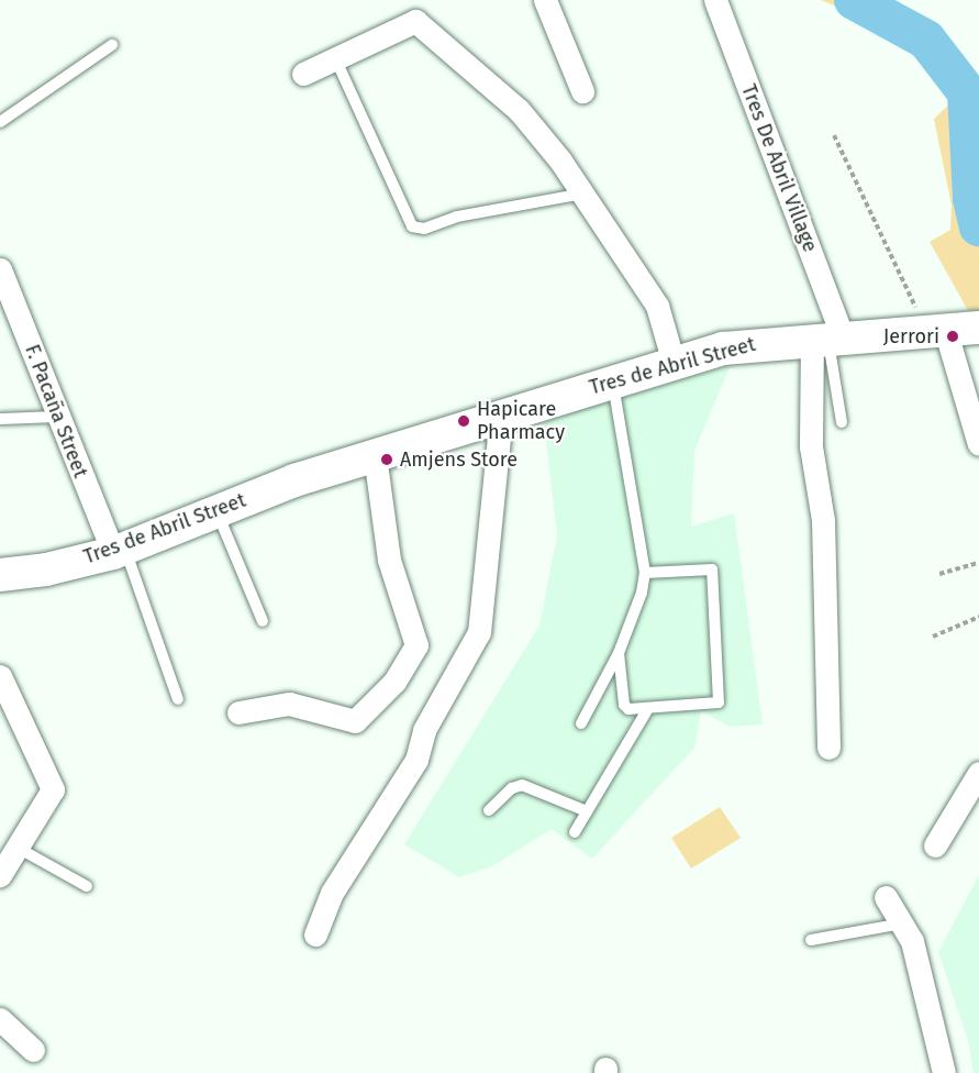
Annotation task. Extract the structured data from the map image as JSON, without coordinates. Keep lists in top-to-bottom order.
{
  "streets": {
    "street": ["Tres De Abril Village", "Tres de Abril Street", "F. Pacaña Street"]
  },
  "crossings": [
    ["Tres De Abril Village", "Tres de Abril Street"],
    ["Tres de Abril Street", "F. Pacaña Street"]
  ],
  "places": ["Jerrori", "Hapicare Pharmacy", "Amjens Store"]
}
